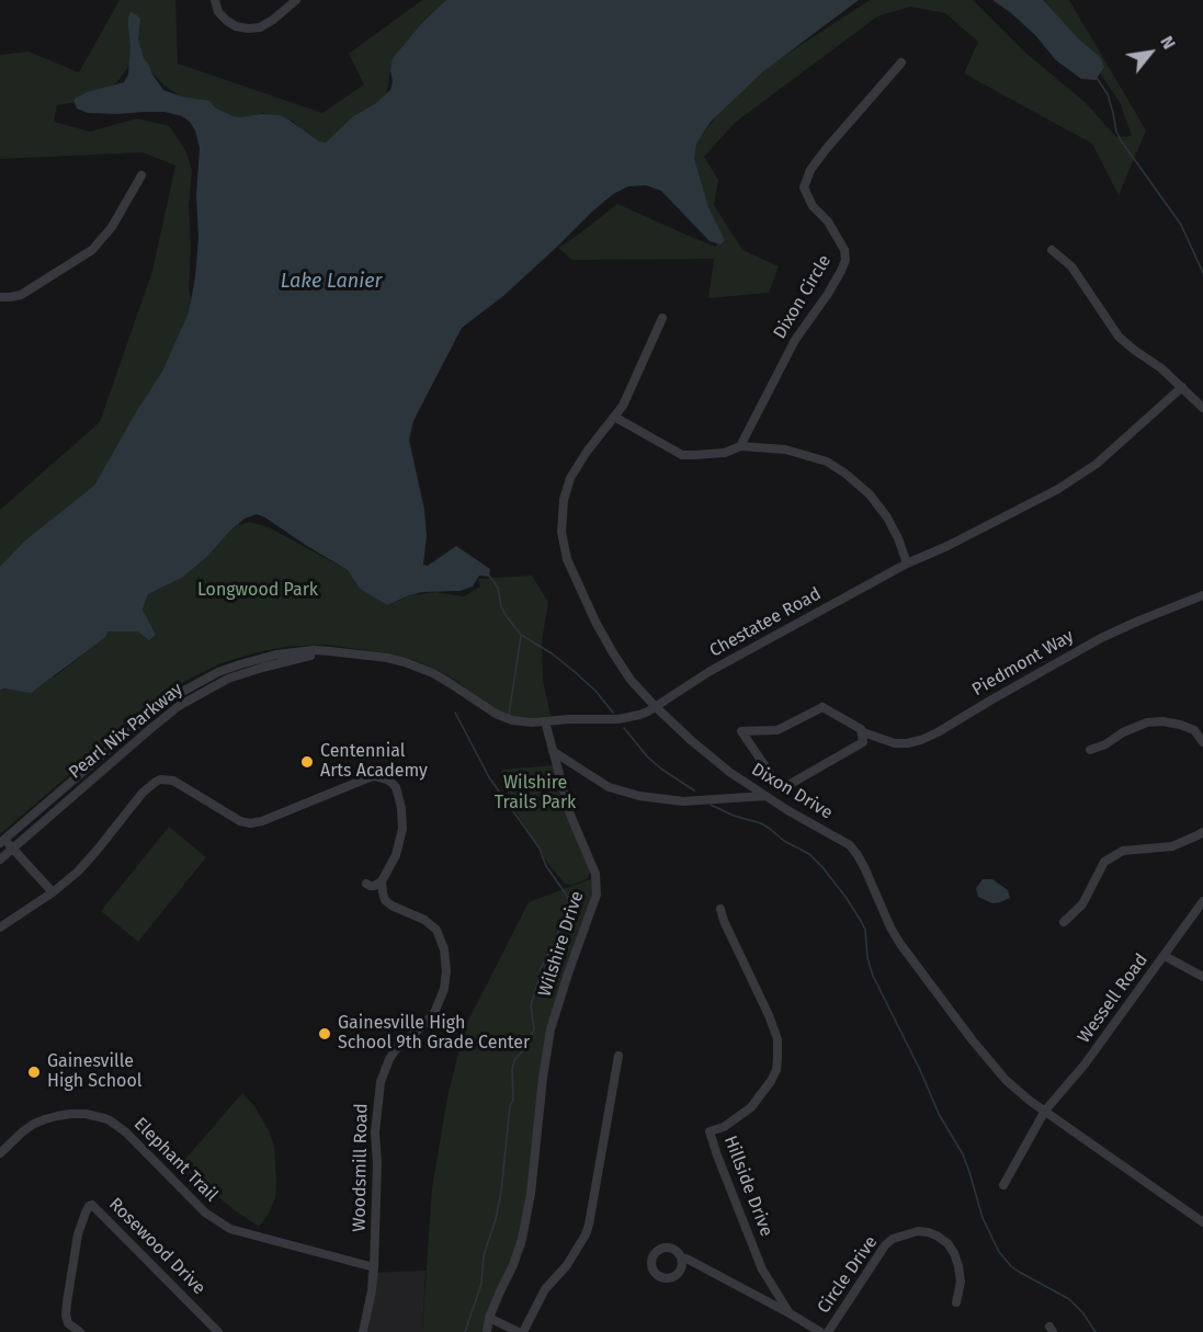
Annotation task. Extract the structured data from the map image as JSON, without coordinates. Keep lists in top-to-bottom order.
{
  "streets": {
    "street": [
      "Dixon Circle",
      "Chestatee Road",
      "Piedmont Way",
      "Pearl Nix Parkway",
      "Dixon Drive",
      "Wilshire Drive",
      "Wessell Road",
      "Elephant Trail",
      "Woodsmill Road",
      "Hillside Drive",
      "Rosewood Drive",
      "Circle Drive"
    ]
  },
  "crossings": [
    ["Chestatee Road", "Pearl Nix Parkway"],
    ["Chestatee Road", "Dixon Drive"],
    ["Chestatee Road", "Wilshire Drive"],
    ["Dixon Drive", "Wessell Road"],
    ["Elephant Trail", "Woodsmill Road"]
  ],
  "water": ["Lake Lanier"],
  "parks": ["Longwood Park", "Wilshire Trails Park"],
  "places": ["Centennial Arts Academy", "Gainesville High School 9th Grade Center", "Gainesville High School"],
  "north": "top right"
}
